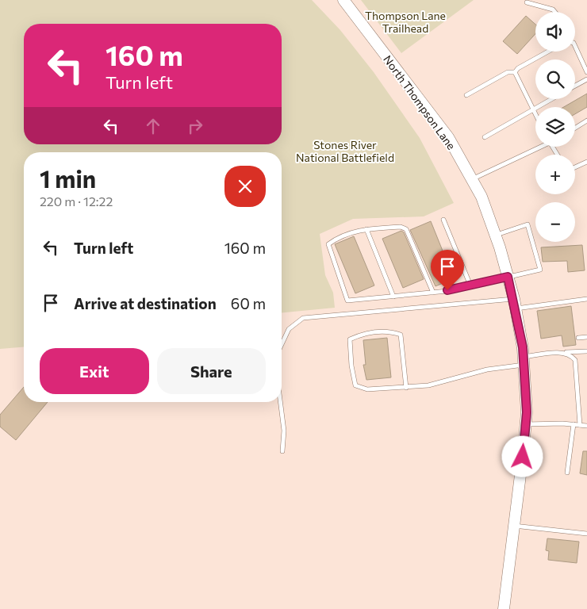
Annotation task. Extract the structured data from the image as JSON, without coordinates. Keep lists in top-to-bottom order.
{
  "streets": {
    "main road": ["North Thompson Lane"]
  },
  "parks": ["Thompson Lane Trailhead", "Stones River National Battlefield"],
  "page": {
    "map_buttons": ["+", "−"],
    "turn": ["160 m", "Turn left"],
    "heading": ["1 min", "220 m · 12:22"],
    "list": [
      {
        "name": "Turn left",
        "value": "160 m"
      },
      {
        "name": "Arrive at destination",
        "value": "60 m"
      }
    ],
    "buttons": ["Exit", "Share"]
  }
}
